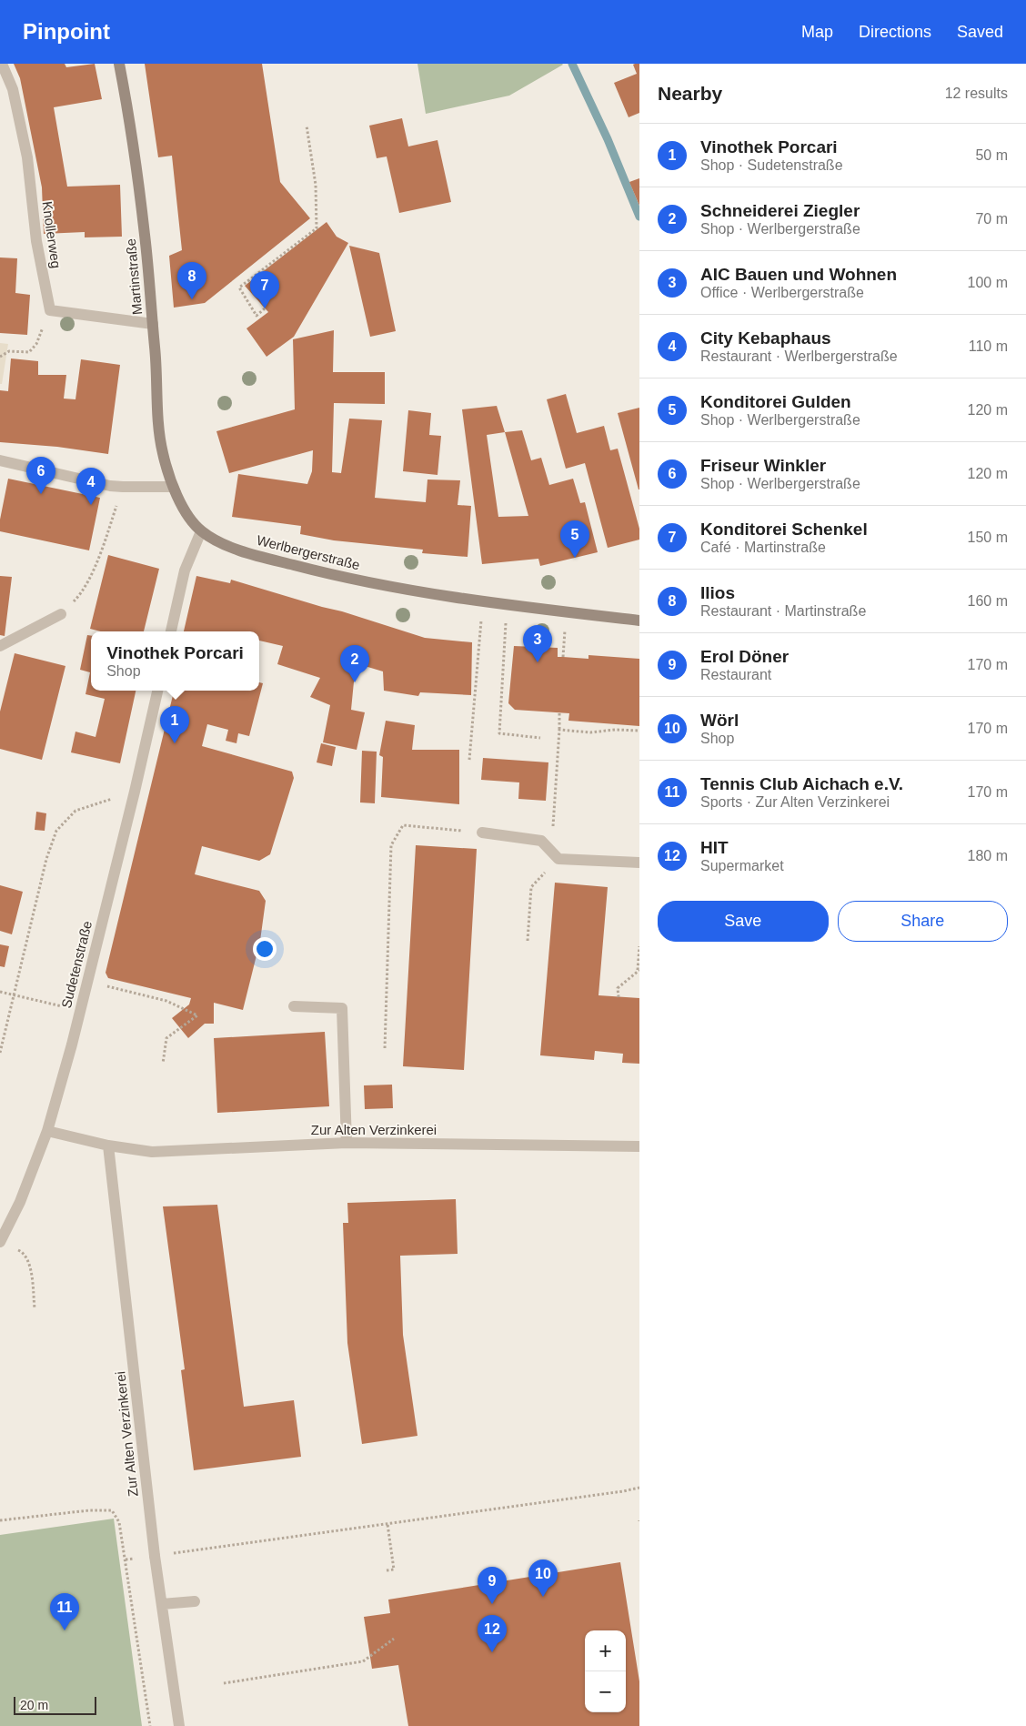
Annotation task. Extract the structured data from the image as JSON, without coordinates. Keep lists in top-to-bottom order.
{
  "streets": {
    "main road": ["Martinstraße", "Werlbergerstraße"],
    "street": ["Knollerweg", "Sudetenstraße", "Zur Alten Verzinkerei"]
  },
  "crossings": [
    ["Martinstraße", "Werlbergerstraße"],
    ["Sudetenstraße", "Zur Alten Verzinkerei"]
  ],
  "scale_bar": "20 m",
  "page": {
    "header": "Pinpoint",
    "nav": ["Map", "Directions", "Saved"],
    "heading": ["Nearby", "12 results"],
    "list": [
      {
        "mark": "1",
        "name": "Vinothek Porcari",
        "note": "Shop · Sudetenstraße",
        "value": "50 m"
      },
      {
        "mark": "2",
        "name": "Schneiderei Ziegler",
        "note": "Shop · Werlbergerstraße",
        "value": "70 m"
      },
      {
        "mark": "3",
        "name": "AIC Bauen und Wohnen",
        "note": "Office · Werlbergerstraße",
        "value": "100 m"
      },
      {
        "mark": "4",
        "name": "City Kebaphaus",
        "note": "Restaurant · Werlbergerstraße",
        "value": "110 m"
      },
      {
        "mark": "5",
        "name": "Konditorei Gulden",
        "note": "Shop · Werlbergerstraße",
        "value": "120 m"
      },
      {
        "mark": "6",
        "name": "Friseur Winkler",
        "note": "Shop · Werlbergerstraße",
        "value": "120 m"
      },
      {
        "mark": "7",
        "name": "Konditorei Schenkel",
        "note": "Café · Martinstraße",
        "value": "150 m"
      },
      {
        "mark": "8",
        "name": "Ilios",
        "note": "Restaurant · Martinstraße",
        "value": "160 m"
      },
      {
        "mark": "9",
        "name": "Erol Döner",
        "note": "Restaurant",
        "value": "170 m"
      },
      {
        "mark": "10",
        "name": "Wörl",
        "note": "Shop",
        "value": "170 m"
      },
      {
        "mark": "11",
        "name": "Tennis Club Aichach e.V.",
        "note": "Sports · Zur Alten Verzinkerei",
        "value": "170 m"
      },
      {
        "mark": "12",
        "name": "HIT",
        "note": "Supermarket",
        "value": "180 m"
      }
    ],
    "pins": [
      "8",
      "7",
      "6",
      "4",
      "5",
      "3",
      "2",
      "1",
      "10",
      "9",
      "11",
      "12"
    ],
    "popup": ["Vinothek Porcari", "Shop"],
    "buttons": ["Save", "Share"],
    "map_buttons": ["+", "−"],
    "scale": "20 m"
  }
}
